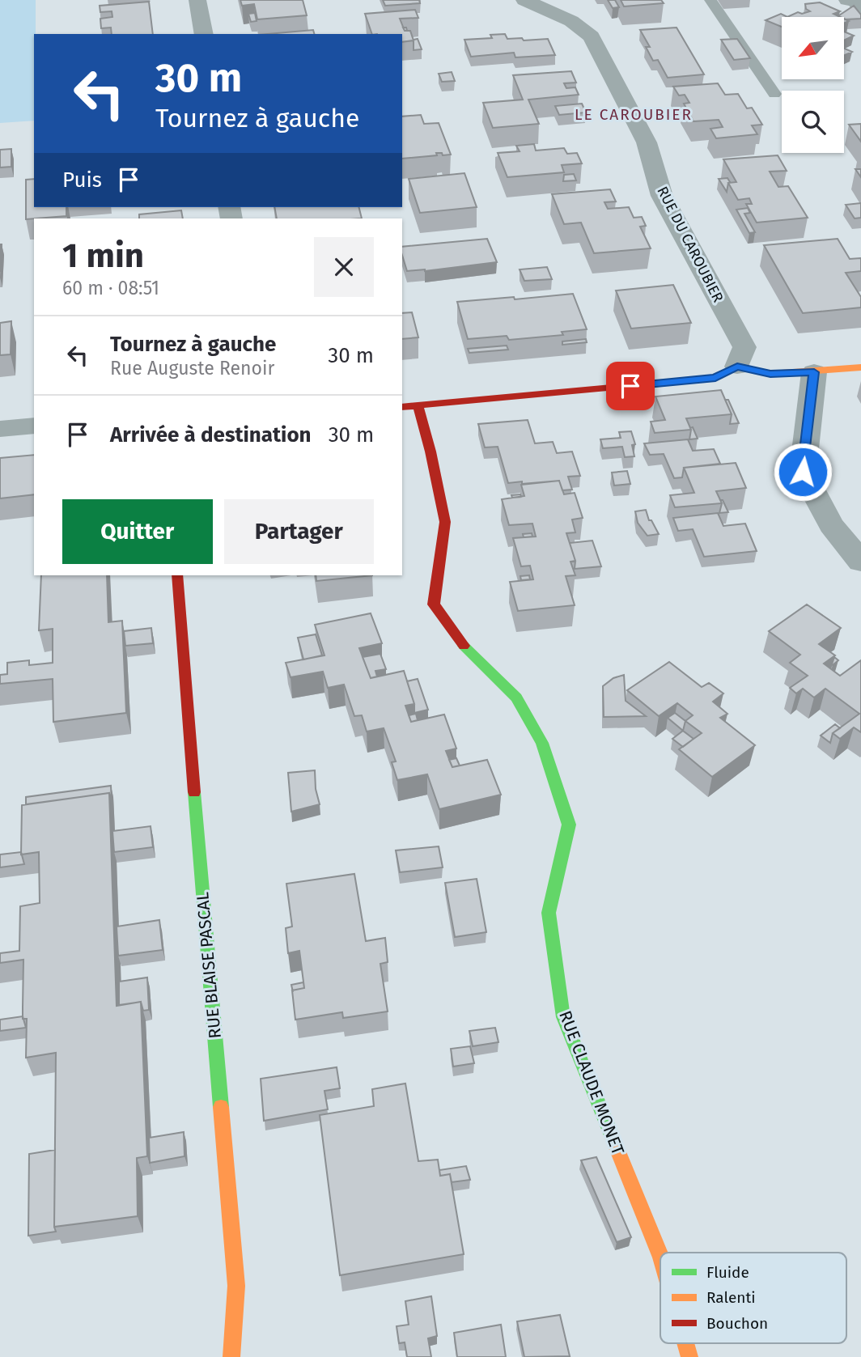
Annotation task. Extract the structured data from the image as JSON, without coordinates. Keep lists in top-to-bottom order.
{
  "streets": {
    "street": ["RUE DU CAROUBIER", "RUE BLAISE PASCAL", "RUE CLAUDE MONET"]
  },
  "districts": ["LE CAROUBIER"],
  "legend": ["Fluide", "Ralenti", "Bouchon"],
  "north": "bottom left",
  "page": {
    "turn": ["30 m", "Tournez à gauche"],
    "then": "Puis",
    "heading": ["1 min", "60 m · 08:51"],
    "list": [
      {
        "name": "Tournez à gauche",
        "note": "Rue Auguste Renoir",
        "value": "30 m"
      },
      {
        "name": "Arrivée à destination",
        "value": "30 m"
      }
    ],
    "buttons": ["Quitter", "Partager"]
  }
}
